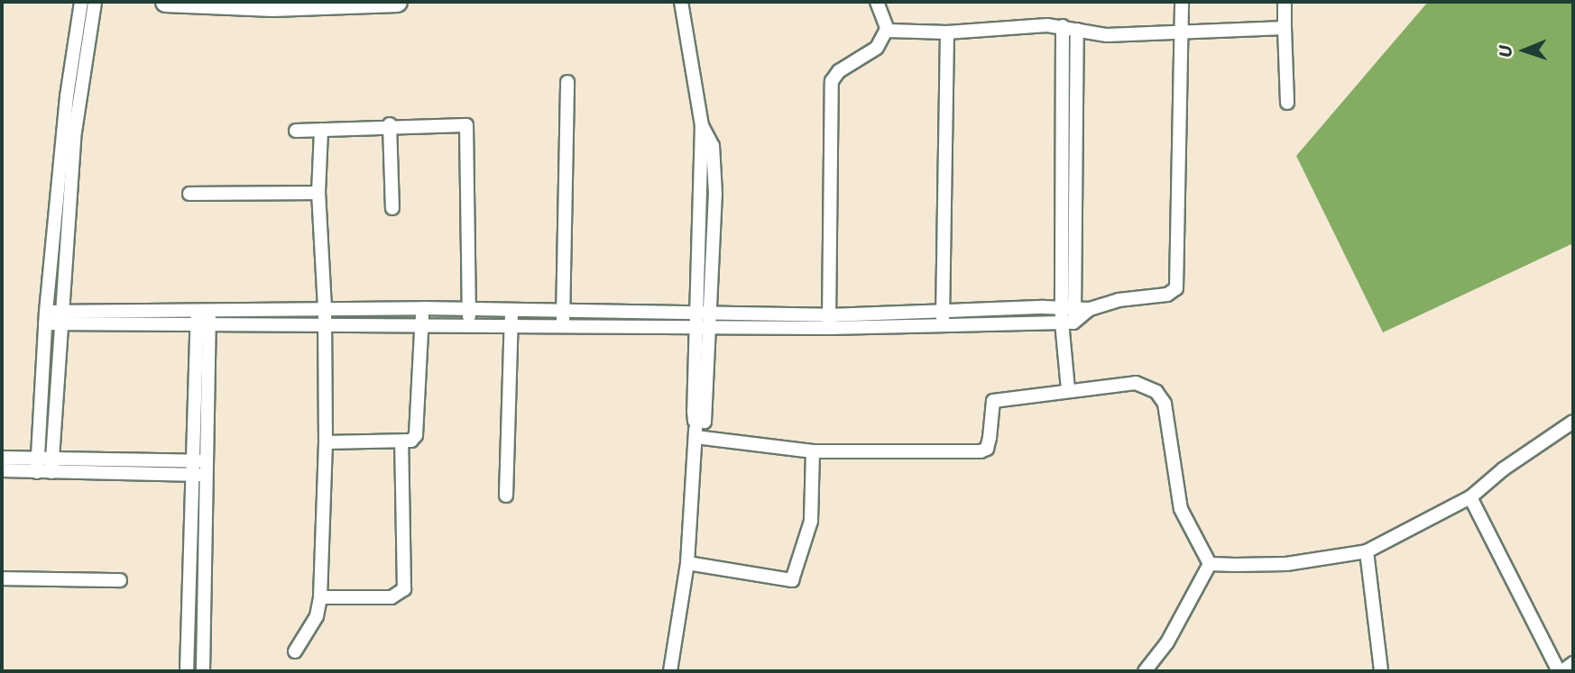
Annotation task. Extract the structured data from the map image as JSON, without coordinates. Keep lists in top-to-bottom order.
{
  "north": "left"
}
